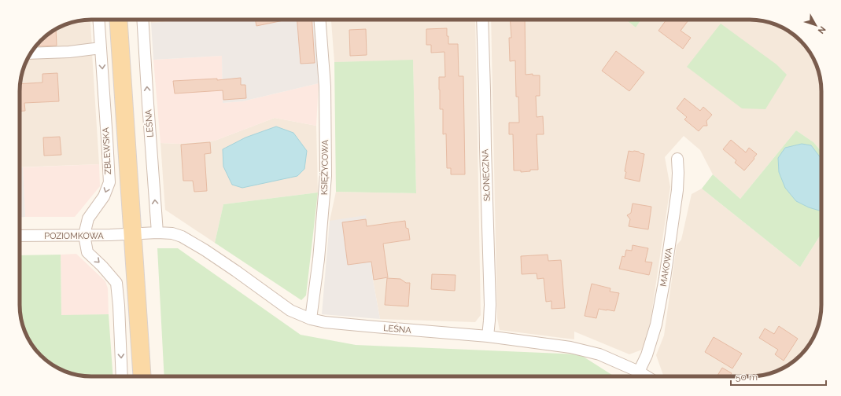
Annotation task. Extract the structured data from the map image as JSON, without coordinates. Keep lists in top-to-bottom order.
{
  "streets": {
    "street": [
      "LEŚNA",
      "ZBLEWSKA",
      "KSIĘŻYCOWA",
      "SŁONECZNA",
      "POZIOMKOWA",
      "MAKOWA"
    ]
  },
  "crossings": [
    ["LEŚNA", "KSIĘŻYCOWA"],
    ["LEŚNA", "SŁONECZNA"],
    ["LEŚNA", "POZIOMKOWA"],
    ["LEŚNA", "MAKOWA"],
    ["ZBLEWSKA", "POZIOMKOWA"]
  ],
  "one_way": ["ZBLEWSKA"],
  "scale_bar": "50 m",
  "north": "bottom right"
}
